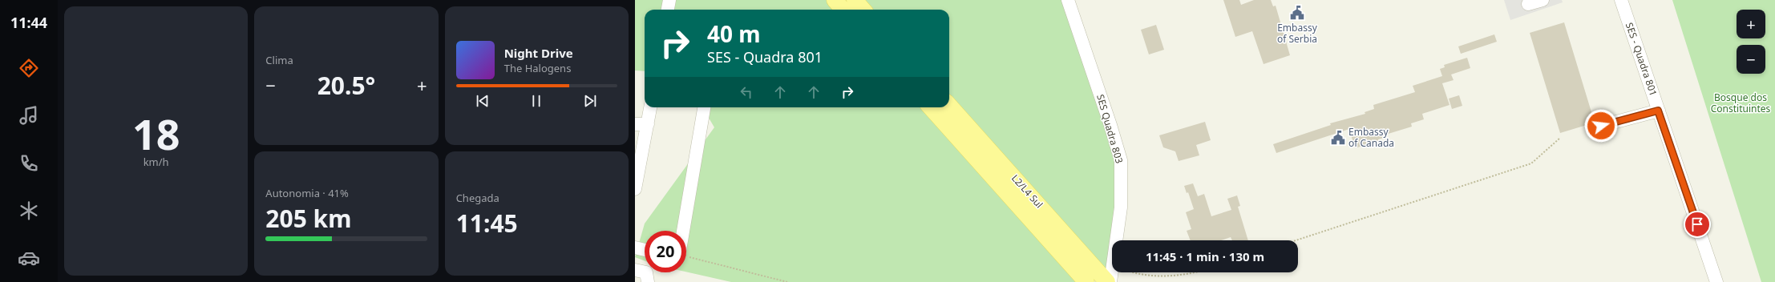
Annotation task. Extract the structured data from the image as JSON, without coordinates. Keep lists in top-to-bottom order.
{
  "streets": {
    "main road": ["L2/L4 Sul"],
    "street": ["SES - Quadra 801", "SES Quadra 803"]
  },
  "parks": ["Bosque dos Constituintes"],
  "places": {
    "public building": ["Embassy of Serbia", "Embassy of Canada"]
  },
  "page": {
    "tabs": "11:44",
    "tile": [
      ["18", "km/h"],
      "Clima",
      ["Autonomia · 41%", "205 km"],
      ["Chegada", "11:45"]
    ],
    "map_buttons": ["+", "−"],
    "turn": ["40 m", "SES - Quadra 801"],
    "song": ["Night Drive", "The Halogens"],
    "heat": ["−", "20.5°", "+"],
    "limit": "20",
    "trip": "11:45 · 1 min · 130 m"
  }
}
